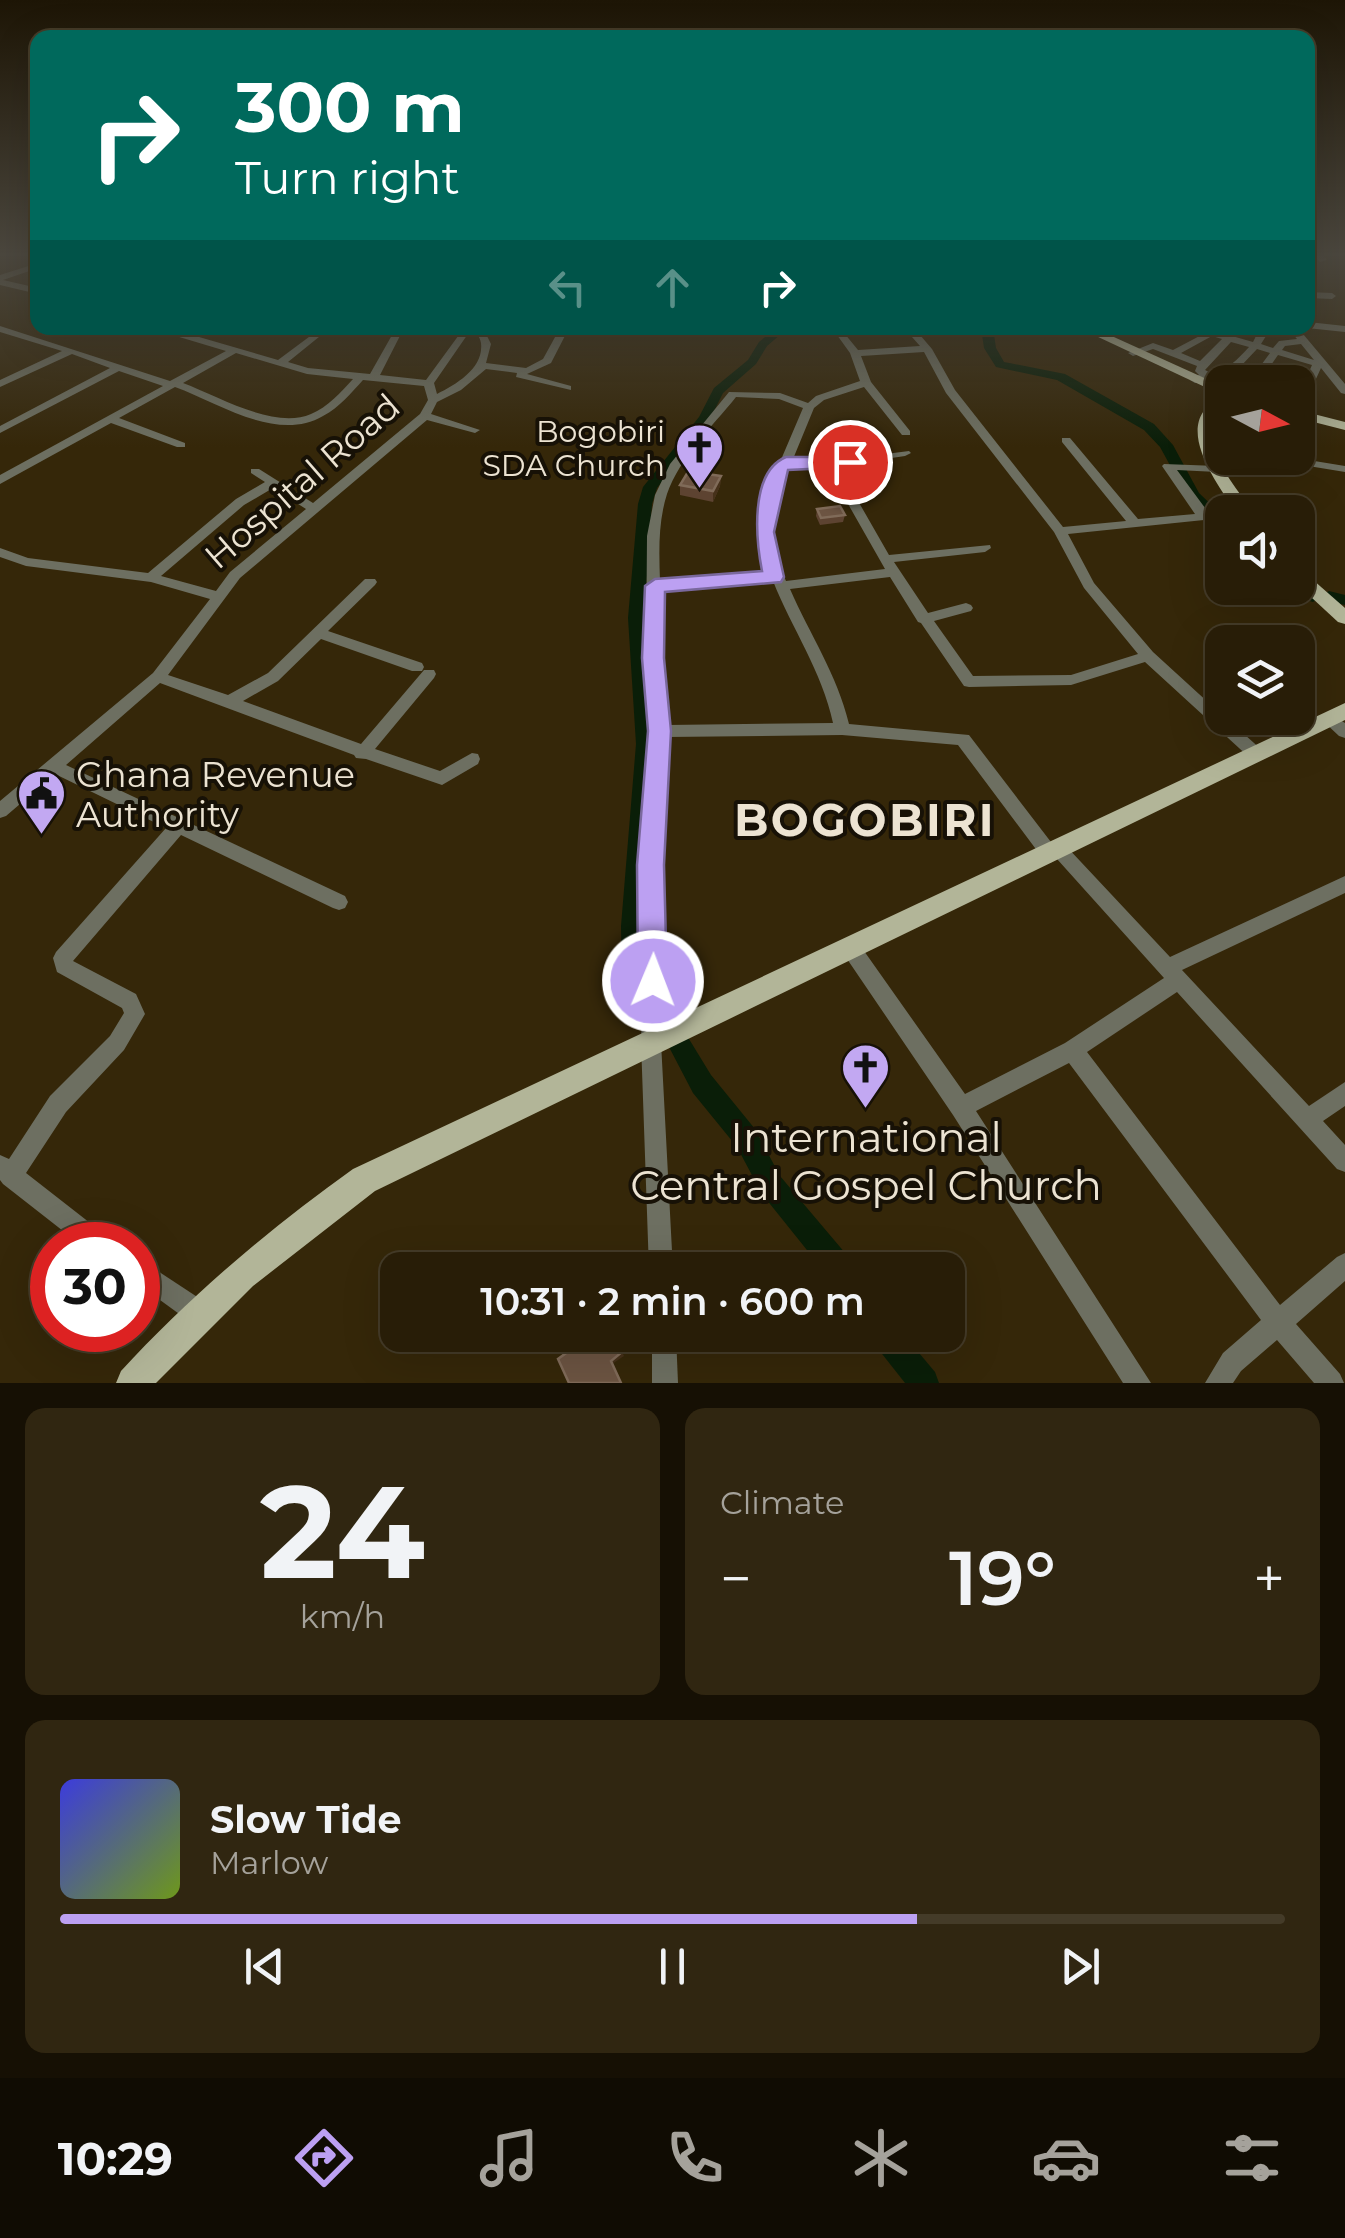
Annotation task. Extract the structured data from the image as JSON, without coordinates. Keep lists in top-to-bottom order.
{
  "streets": {
    "street": ["Hospital Road"]
  },
  "districts": ["BOGOBIRI"],
  "places": {
    "church": ["Bogobiri SDA Church", "International Central Gospel Church"],
    "public building": ["Ghana Revenue Authority"]
  },
  "north": "right",
  "page": {
    "turn": ["300 m", "Turn right"],
    "limit": "30",
    "trip": "10:31 · 2 min · 600 m",
    "tile": [
      ["24", "km/h"],
      "Climate"
    ],
    "heat": ["−", "19°", "+"],
    "song": ["Slow Tide", "Marlow"],
    "tabs": "10:29"
  }
}
